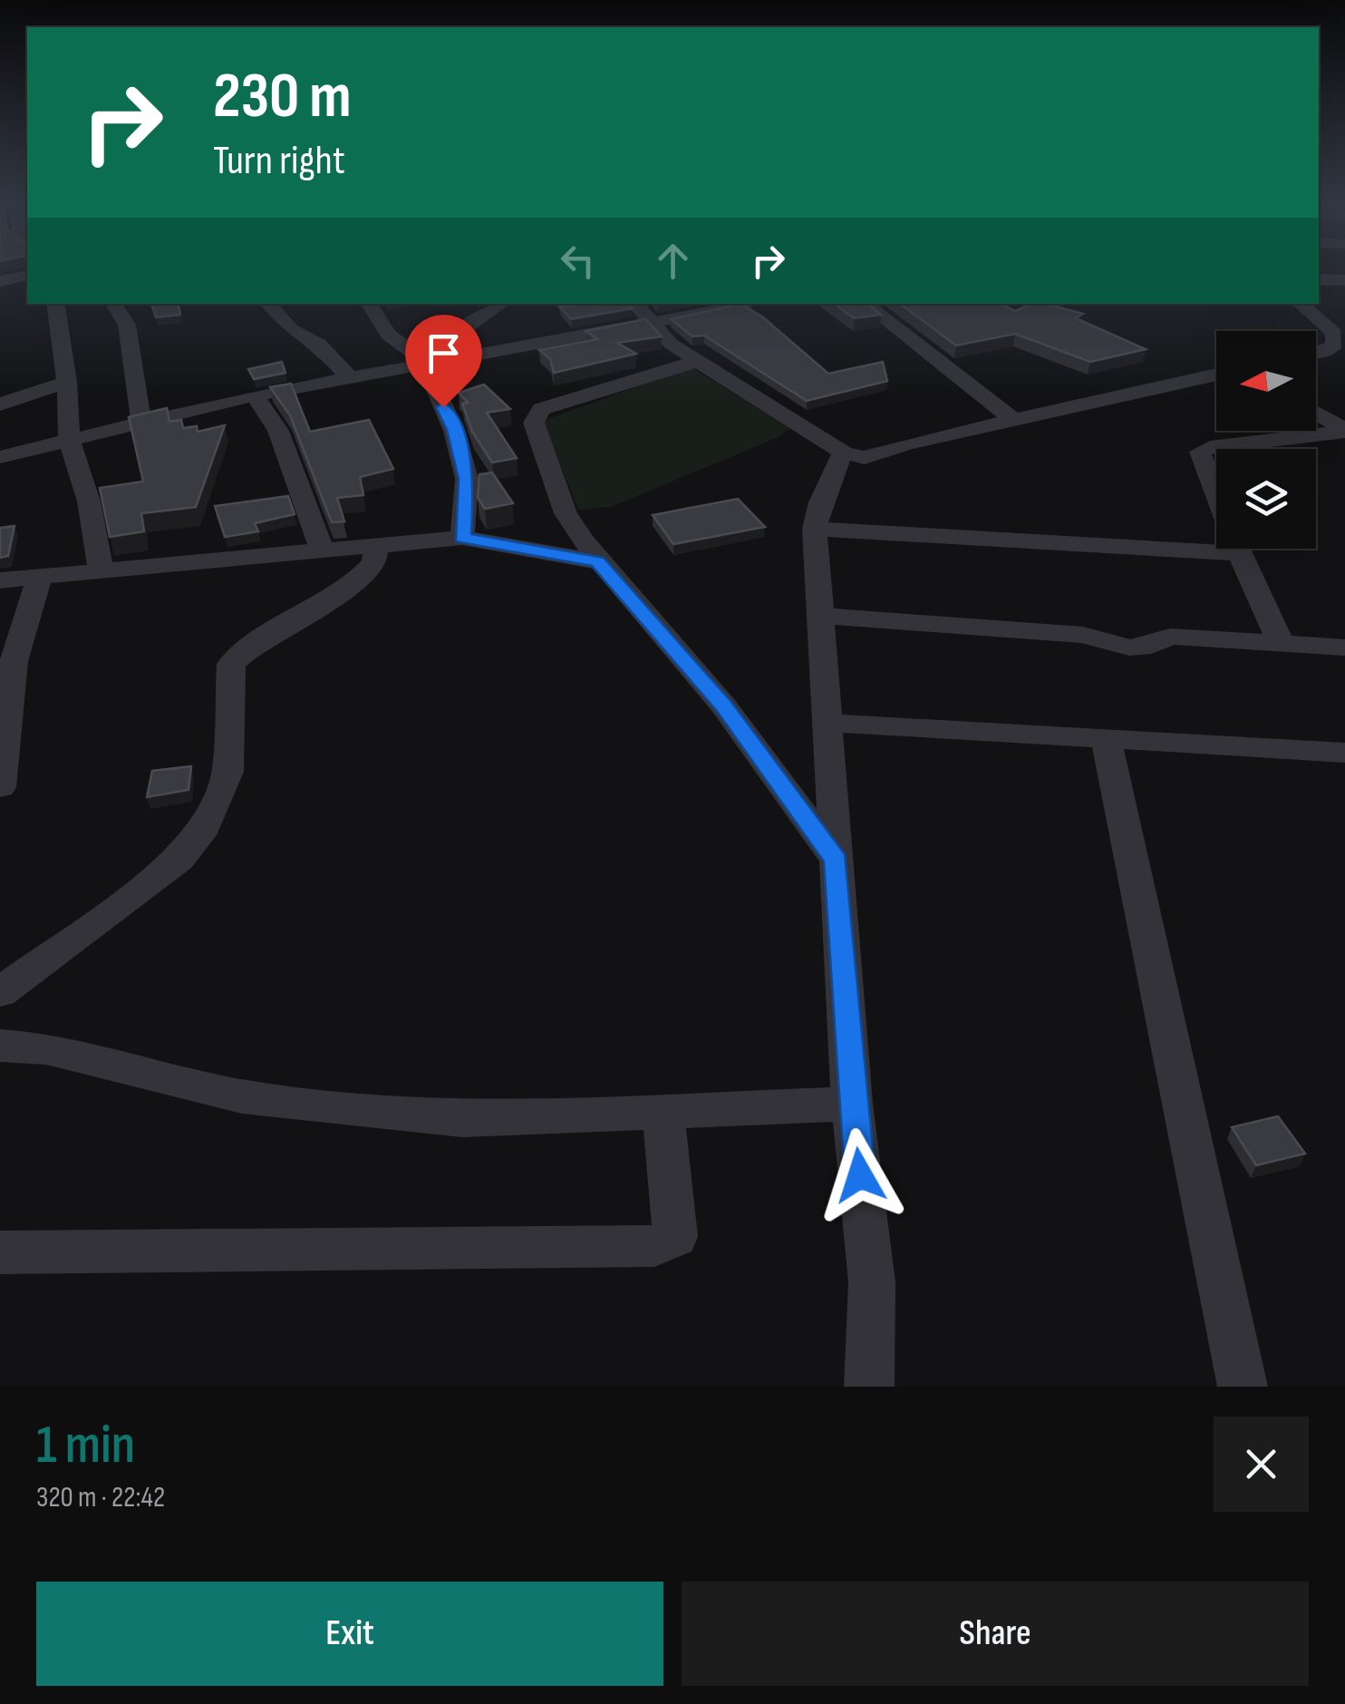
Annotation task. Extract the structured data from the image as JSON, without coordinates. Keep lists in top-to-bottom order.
{
  "north": "left",
  "page": {
    "turn": ["230 m", "Turn right"],
    "heading": ["1 min", "320 m · 22:42"],
    "buttons": ["Exit", "Share"]
  }
}
